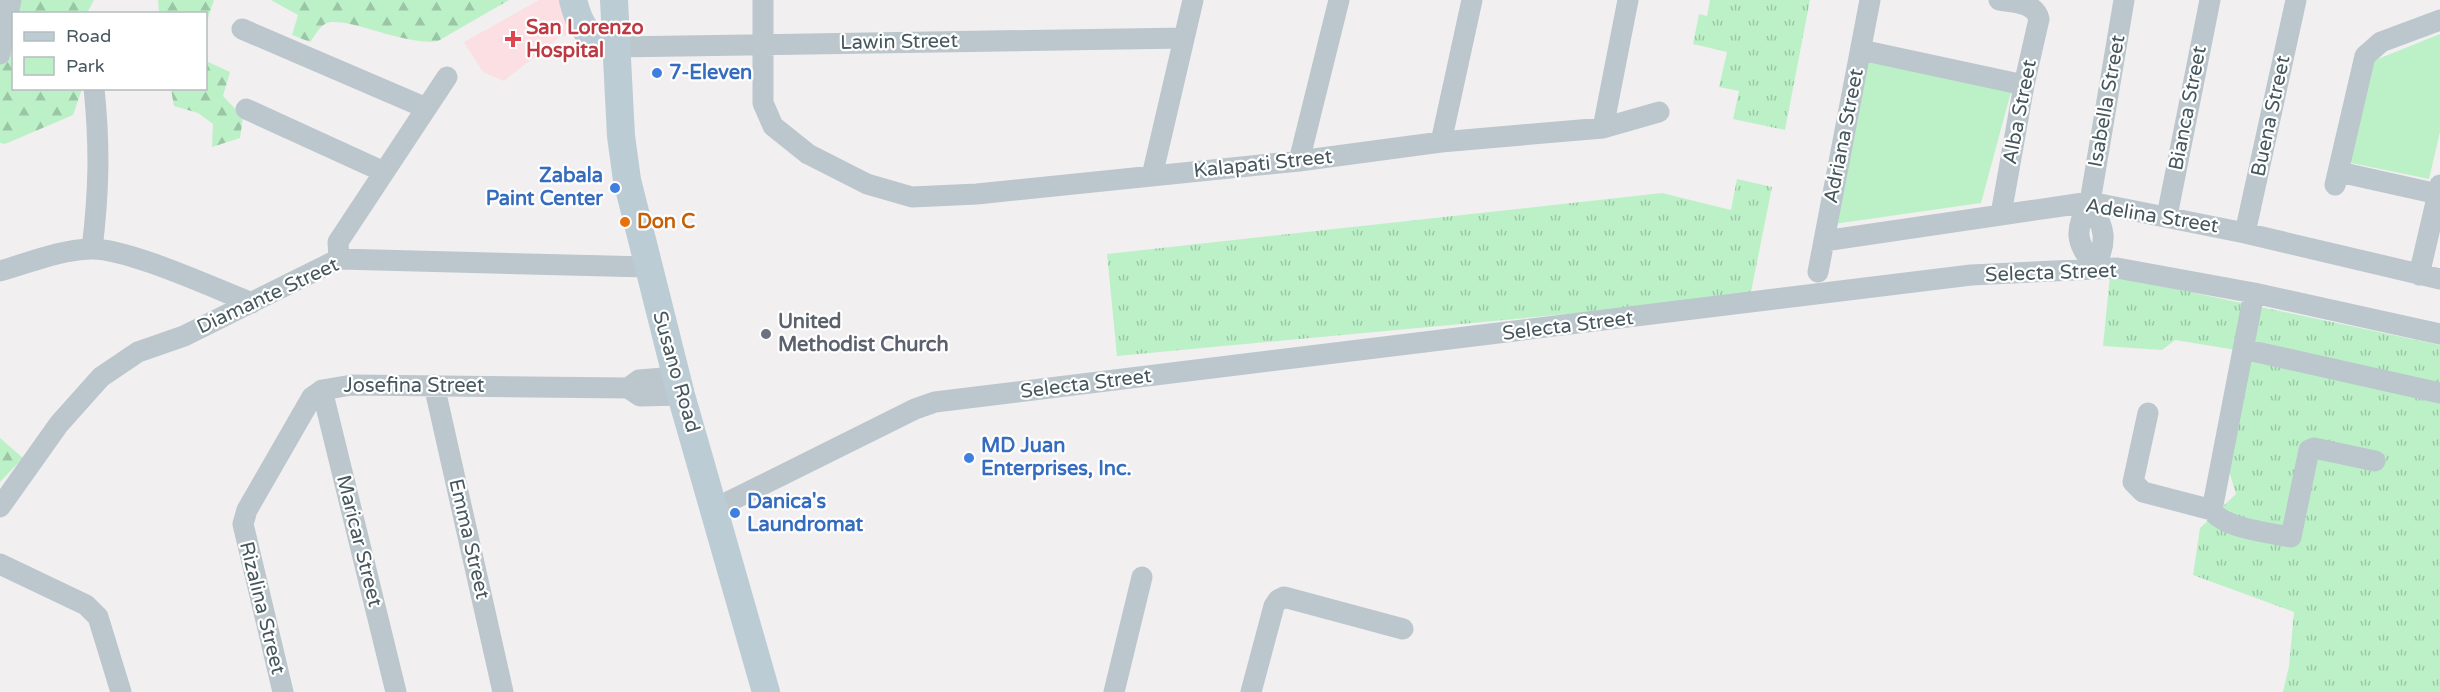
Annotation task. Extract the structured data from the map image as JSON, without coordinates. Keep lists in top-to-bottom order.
{
  "streets": {
    "main road": ["Susano Road"],
    "street": [
      "Lawin Street",
      "Isabella Street",
      "Bianca Street",
      "Alba Street",
      "Buena Street",
      "Adriana Street",
      "Kalapati Street",
      "Adelina Street",
      "Selecta Street",
      "Diamante Street",
      "Josefina Street",
      "Emma Street",
      "Maricar Street",
      "Rizalina Street"
    ]
  },
  "crossings": [
    ["Lawin Street", "Kalapati Street"],
    ["Lawin Street", "Susano Road"],
    ["Isabella Street", "Adelina Street"],
    ["Isabella Street", "Selecta Street"],
    ["Bianca Street", "Adelina Street"],
    ["Alba Street", "Adelina Street"],
    ["Buena Street", "Adelina Street"],
    ["Adriana Street", "Adelina Street"],
    ["Selecta Street", "Susano Road"],
    ["Diamante Street", "Susano Road"],
    ["Susano Road", "Josefina Street"],
    ["Josefina Street", "Emma Street"],
    ["Josefina Street", "Maricar Street"],
    ["Josefina Street", "Rizalina Street"]
  ],
  "places": {
    "health": ["San Lorenzo Hospital"],
    "other": [
      "7-Eleven",
      "Zabala Paint Center",
      "Don C",
      "United Methodist Church",
      "MD Juan Enterprises, Inc.",
      "Danica's Laundromat"
    ]
  },
  "legend": ["Road", "Park"]
}
